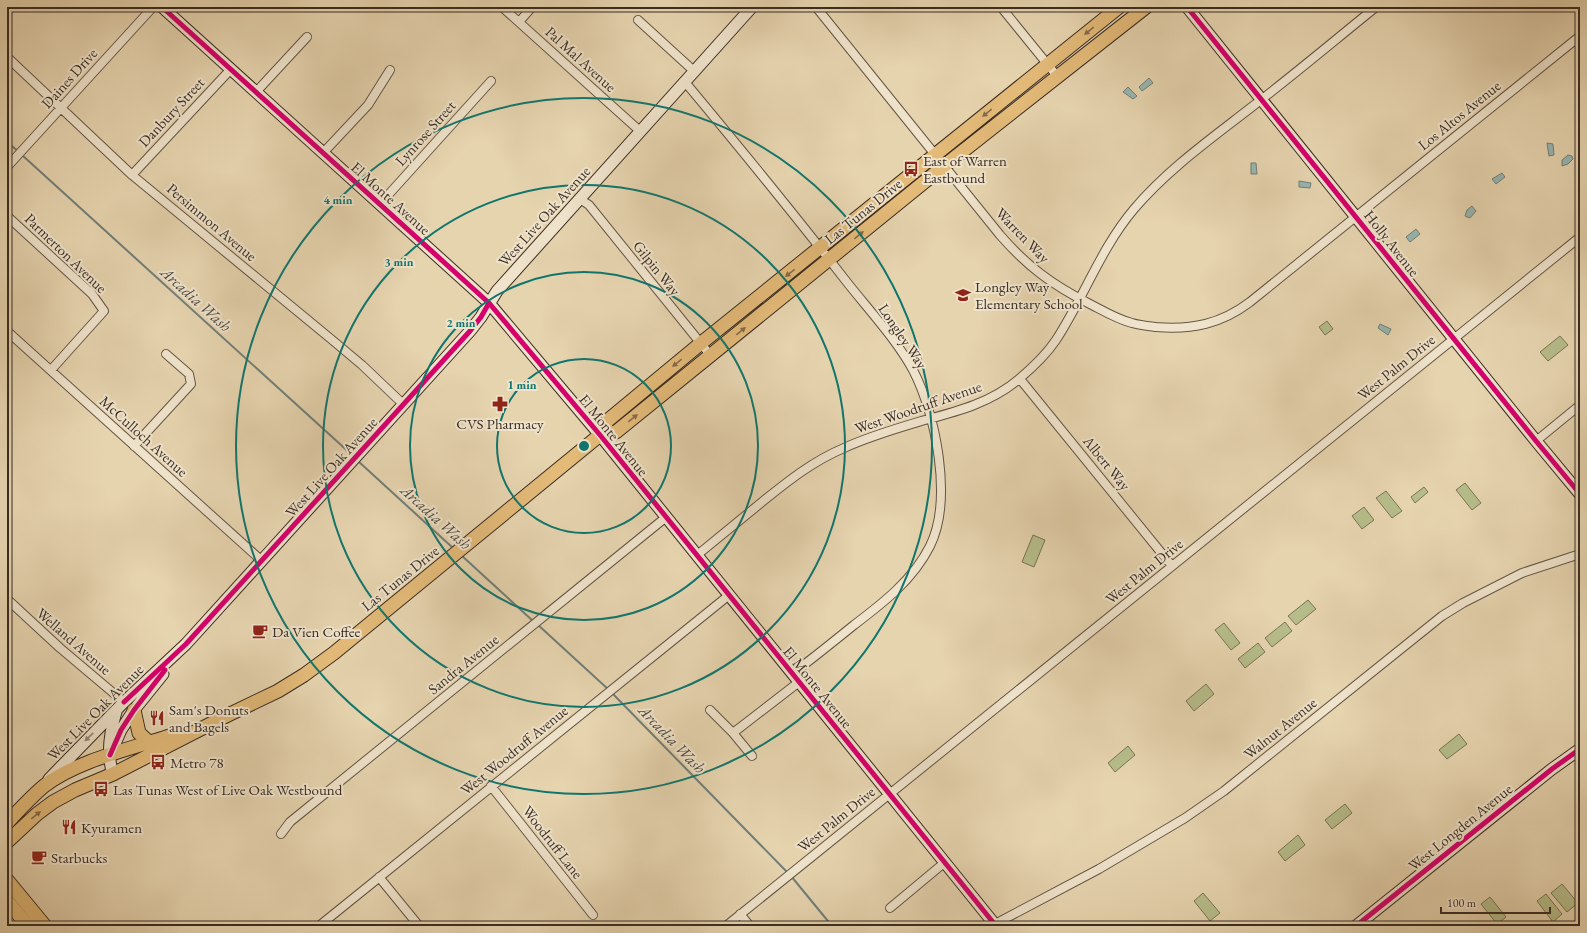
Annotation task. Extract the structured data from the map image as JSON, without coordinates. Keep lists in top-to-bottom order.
{
  "streets": {
    "main road": ["Las Tunas Drive"],
    "street": [
      "Pal Mal Avenue",
      "Daines Drive",
      "Danbury Street",
      "Los Altos Avenue",
      "Lynrose Street",
      "El Monte Avenue",
      "West Live Oak Avenue",
      "Persimmon Avenue",
      "Warren Way",
      "Holly Avenue",
      "Parmerton Avenue",
      "Gilpin Way",
      "Longley Way",
      "West Palm Drive",
      "West Woodruff Avenue",
      "McCulloch Avenue",
      "Albert Way",
      "Welland Avenue",
      "Sandra Avenue",
      "Walnut Avenue",
      "West Longden Avenue",
      "Woodruff Lane"
    ]
  },
  "crossings": [
    ["Pal Mal Avenue", "West Live Oak Avenue"],
    ["Daines Drive", "Persimmon Avenue"],
    ["Danbury Street", "El Monte Avenue"],
    ["Danbury Street", "Persimmon Avenue"],
    ["Los Altos Avenue", "Warren Way"],
    ["Los Altos Avenue", "Holly Avenue"],
    ["Lynrose Street", "El Monte Avenue"],
    ["El Monte Avenue", "Las Tunas Drive"],
    ["El Monte Avenue", "West Live Oak Avenue"],
    ["El Monte Avenue", "Longley Way"],
    ["El Monte Avenue", "West Palm Drive"],
    ["El Monte Avenue", "West Woodruff Avenue"],
    ["El Monte Avenue", "Sandra Avenue"],
    ["El Monte Avenue", "Walnut Avenue"],
    ["Las Tunas Drive", "West Live Oak Avenue"],
    ["Las Tunas Drive", "Warren Way"],
    ["Las Tunas Drive", "Gilpin Way"],
    ["Las Tunas Drive", "Longley Way"],
    ["West Live Oak Avenue", "Persimmon Avenue"],
    ["West Live Oak Avenue", "Gilpin Way"],
    ["West Live Oak Avenue", "Longley Way"],
    ["West Live Oak Avenue", "McCulloch Avenue"],
    ["West Live Oak Avenue", "Welland Avenue"],
    ["Warren Way", "Holly Avenue"],
    ["Warren Way", "West Woodruff Avenue"],
    ["Holly Avenue", "West Palm Drive"],
    ["Holly Avenue", "West Woodruff Avenue"],
    ["Parmerton Avenue", "McCulloch Avenue"],
    ["Longley Way", "West Woodruff Avenue"],
    ["West Palm Drive", "Albert Way"],
    ["West Woodruff Avenue", "Albert Way"],
    ["West Woodruff Avenue", "Woodruff Lane"]
  ],
  "water": ["Arcadia Wash"],
  "places": {
    "bus stop": ["East of Warren Eastbound", "Metro 78", "Las Tunas West of Live Oak Westbound"],
    "school or university": ["Longley Way Elementary School"],
    "pharmacy": ["CVS Pharmacy"],
    "cafe": ["Da Vien Coffee", "Starbucks"],
    "restaurant": ["Sam's Donuts and Bagels", "Kyuramen"]
  },
  "scale_bar": "100 m",
  "rings": [
    "4 min",
    "3 min",
    "2 min",
    "1 min"
  ]
}
